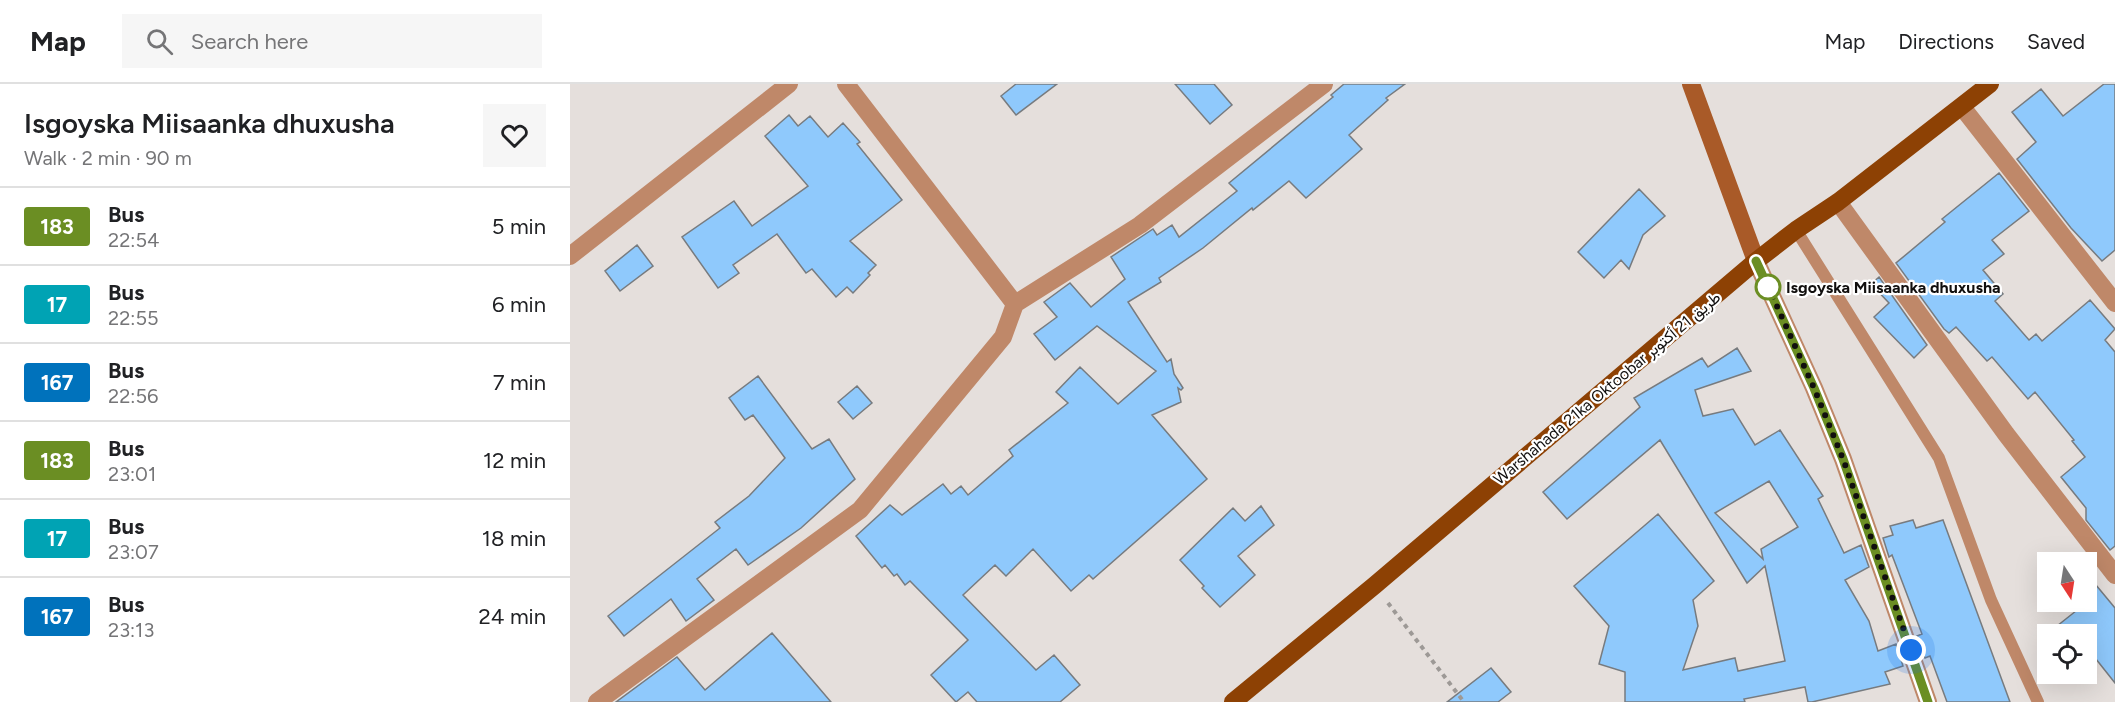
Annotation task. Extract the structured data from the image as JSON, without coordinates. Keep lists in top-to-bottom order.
{
  "streets": {
    "main road": ["Warshahada 21ka Oktoobar طريق 21 أكتوبر"]
  },
  "places": ["Isgoyska Miisaanka dhuxusha"],
  "lines": ["bus line 183"],
  "north": "bottom",
  "page": {
    "header": "Map",
    "search": "Search here",
    "nav": ["Map", "Directions", "Saved"],
    "heading": ["Isgoyska Miisaanka dhuxusha", "Walk · 2 min · 90 m"],
    "list": [
      {
        "mark": "183",
        "name": "Bus",
        "note": "22:54",
        "value": "5 min"
      },
      {
        "mark": "17",
        "name": "Bus",
        "note": "22:55",
        "value": "6 min"
      },
      {
        "mark": "167",
        "name": "Bus",
        "note": "22:56",
        "value": "7 min"
      },
      {
        "mark": "183",
        "name": "Bus",
        "note": "23:01",
        "value": "12 min"
      },
      {
        "mark": "17",
        "name": "Bus",
        "note": "23:07",
        "value": "18 min"
      },
      {
        "mark": "167",
        "name": "Bus",
        "note": "23:13",
        "value": "24 min"
      }
    ]
  }
}
